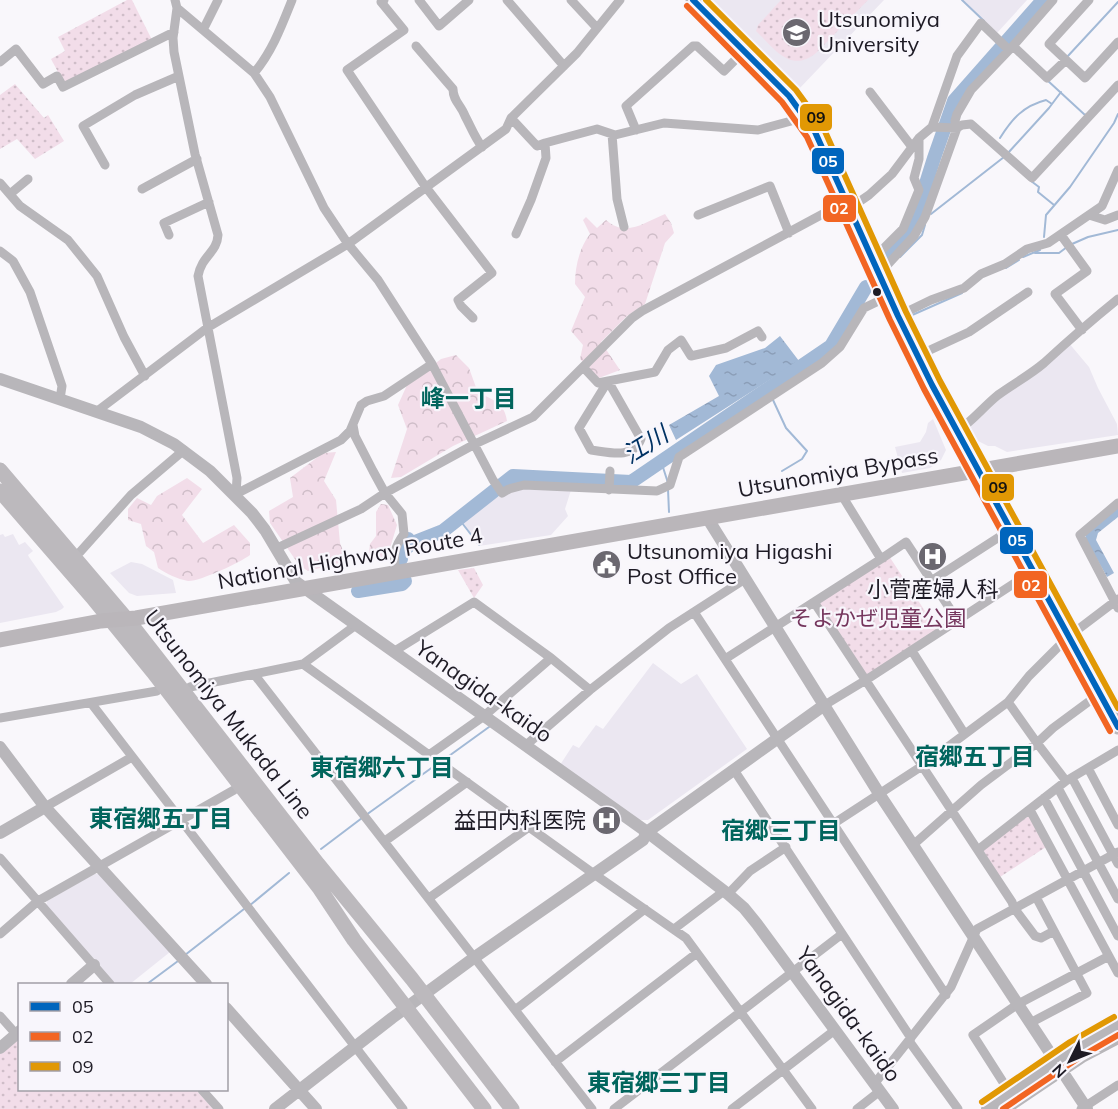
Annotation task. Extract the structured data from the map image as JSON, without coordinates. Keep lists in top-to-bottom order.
{
  "streets": {
    "highway": ["Utsunomiya Bypass", "National Highway Route 4"],
    "main road": ["Utsunomiya Mukada Line"],
    "street": ["Yanagida-kaido"]
  },
  "crossings": [
    ["Utsunomiya Bypass", "National Highway Route 4"],
    ["National Highway Route 4", "Yanagida-kaido"]
  ],
  "districts": [
    "峰一丁目",
    "宿郷五丁目",
    "東宿郷六丁目",
    "東宿郷五丁目",
    "宿郷三丁目",
    "東宿郷三丁目"
  ],
  "water": ["江川"],
  "parks": ["そよかぜ児童公園"],
  "places": {
    "school or university": ["Utsunomiya University"],
    "hospital": ["小菅産婦人科", "益田内科医院"],
    "public building": ["Utsunomiya Higashi Post Office"]
  },
  "lines": ["transit line 05", "transit line 09", "transit line 02"],
  "legend": ["05", "02", "09"],
  "north": "bottom left"
}
